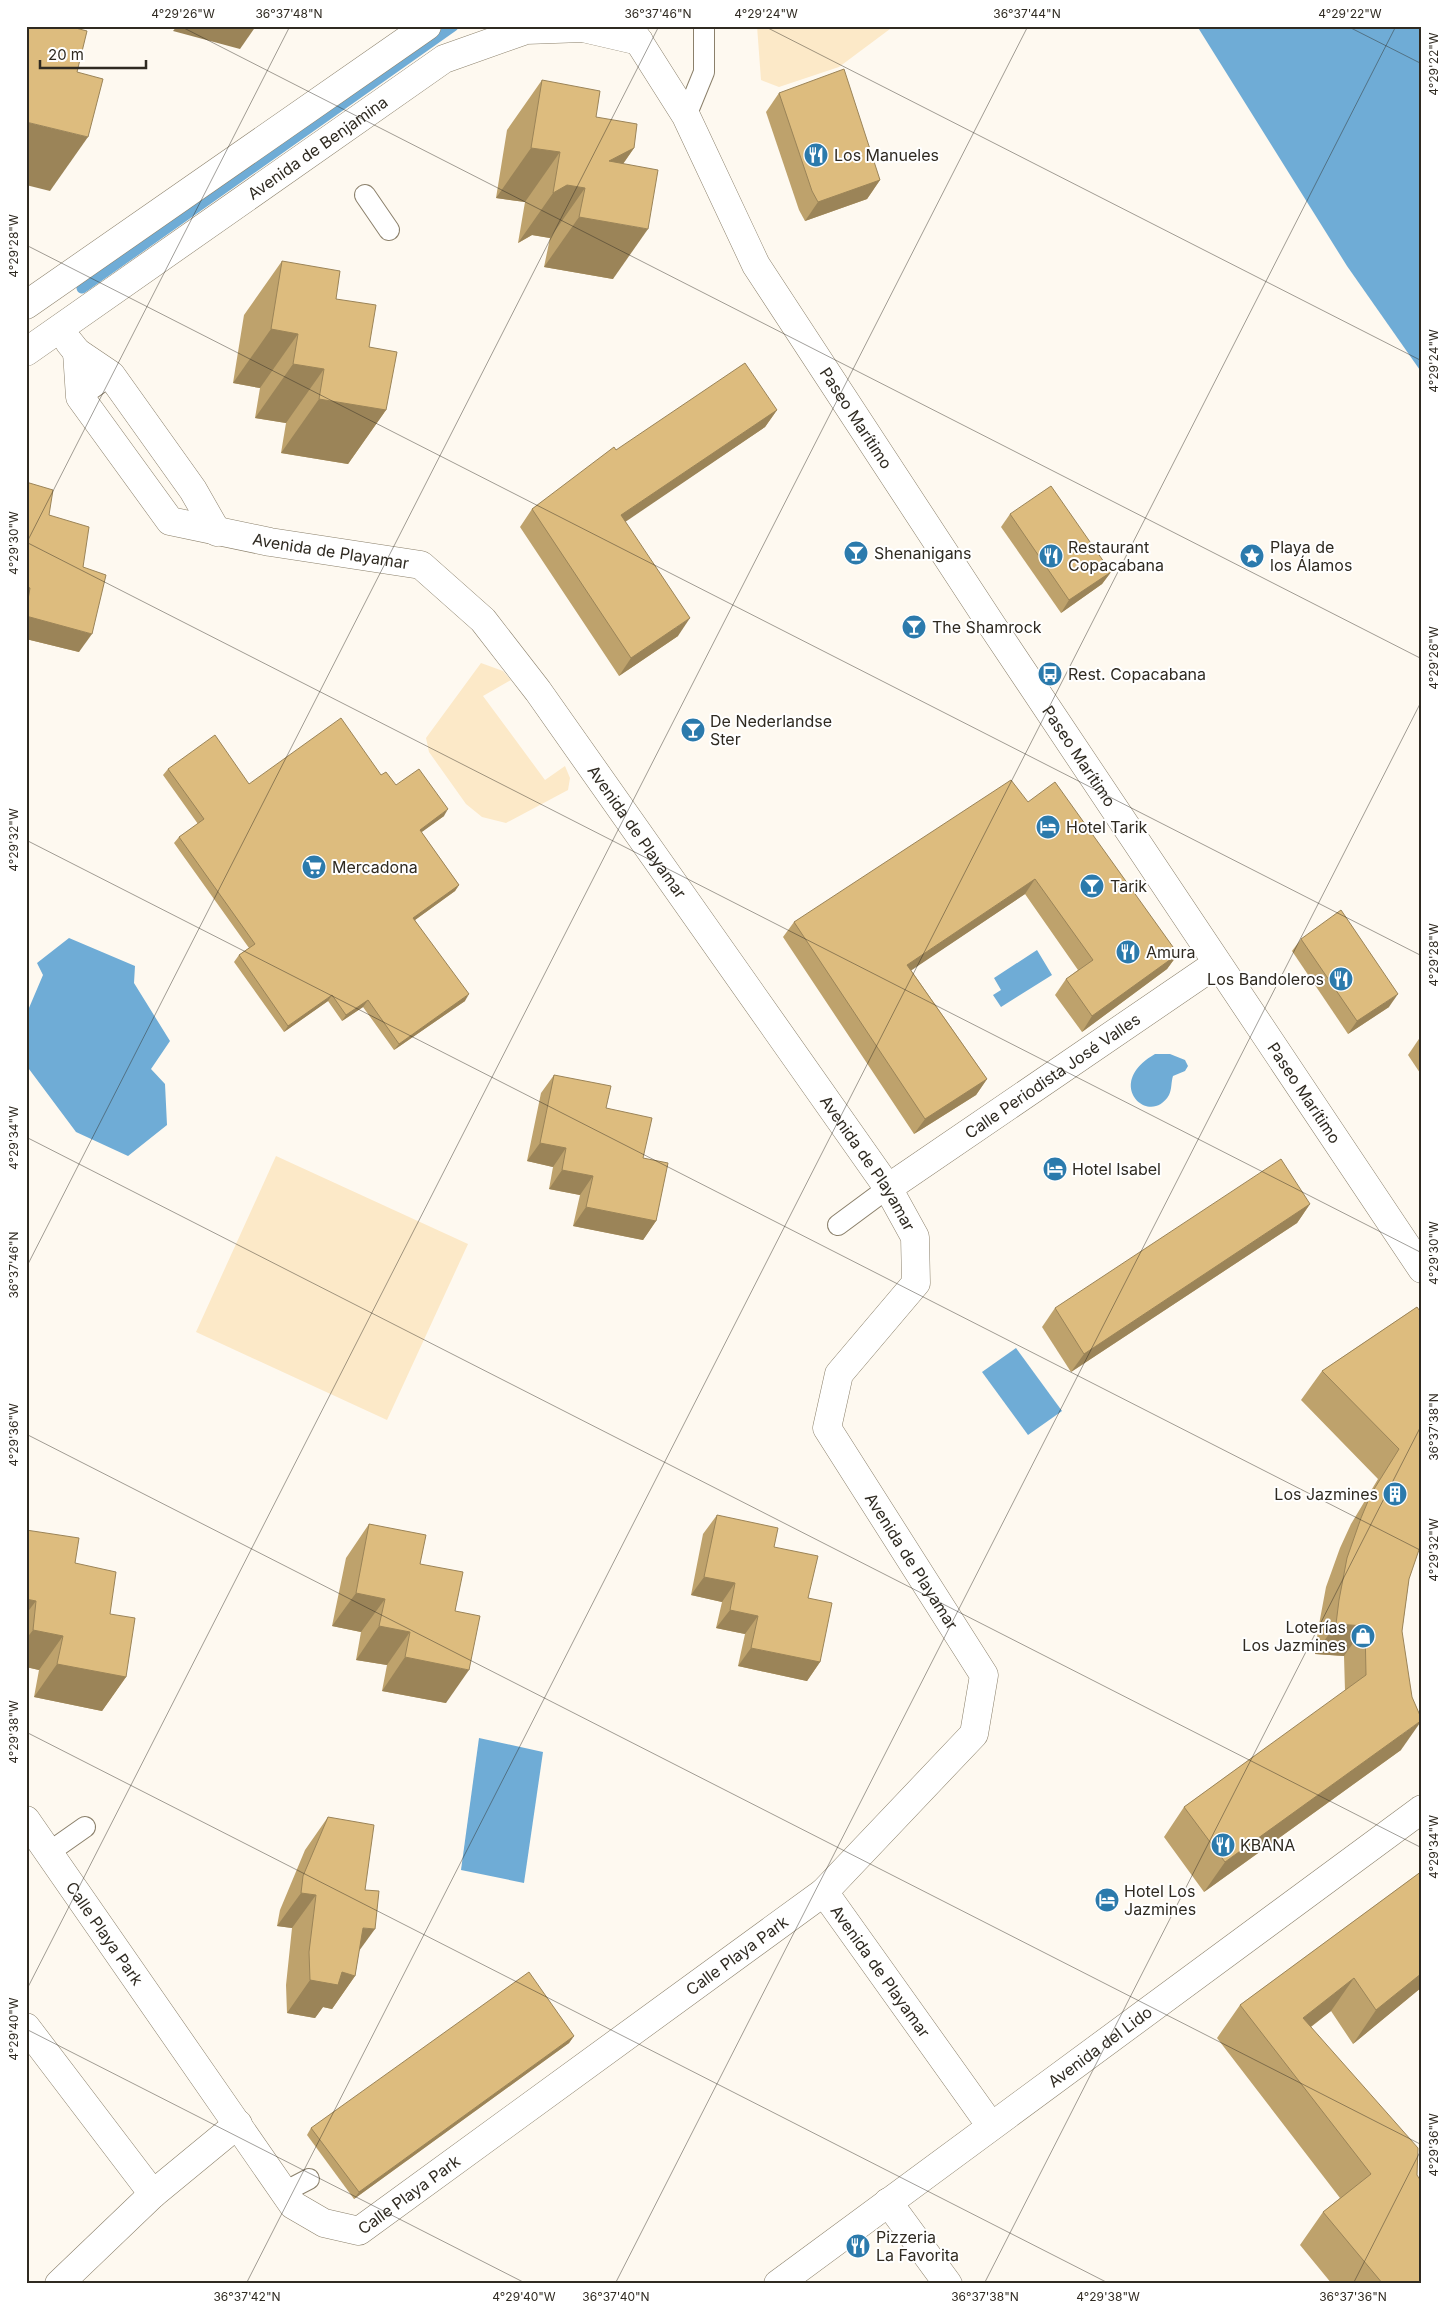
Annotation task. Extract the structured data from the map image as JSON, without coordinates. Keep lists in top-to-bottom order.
{
  "streets": {
    "street": [
      "Avenida de Benjamina",
      "Paseo Marítimo",
      "Avenida de Playamar",
      "Calle Periodista José Valles",
      "Calle Playa Park",
      "Avenida del Lido"
    ]
  },
  "crossings": [
    ["Avenida de Benjamina", "Paseo Marítimo"],
    ["Paseo Marítimo", "Calle Periodista José Valles"],
    ["Avenida de Playamar", "Calle Periodista José Valles"],
    ["Avenida de Playamar", "Calle Playa Park"],
    ["Avenida de Playamar", "Avenida del Lido"]
  ],
  "places": {
    "restaurant": [
      "Los Manueles",
      "Restaurant Copacabana",
      "Amura",
      "Los Bandoleros",
      "KBANA",
      "Pizzeria La Favorita"
    ],
    "bar": [
      "Shenanigans",
      "The Shamrock",
      "De Nederlandse Ster",
      "Tarik"
    ],
    "place": ["Playa de los Álamos"],
    "bus stop": ["Rest. Copacabana"],
    "hotel": ["Hotel Tarik", "Hotel Isabel", "Hotel Los Jazmines"],
    "supermarket": ["Mercadona"],
    "building": ["Los Jazmines"],
    "shop": ["Loterías Los Jazmines"]
  },
  "scale_bar": "20 m",
  "coordinates": [
    "4°29'26\"W",
    "36°37'48\"N",
    "36°37'46\"N",
    "4°29'24\"W",
    "36°37'44\"N",
    "4°29'22\"W",
    "4°29'28\"W",
    "4°29'30\"W",
    "4°29'32\"W",
    "4°29'34\"W",
    "36°37'38\"N",
    "4°29'36\"W",
    "4°29'38\"W",
    "4°29'40\"W",
    "36°37'42\"N",
    "36°37'40\"N",
    "36°37'36\"N"
  ]
}
